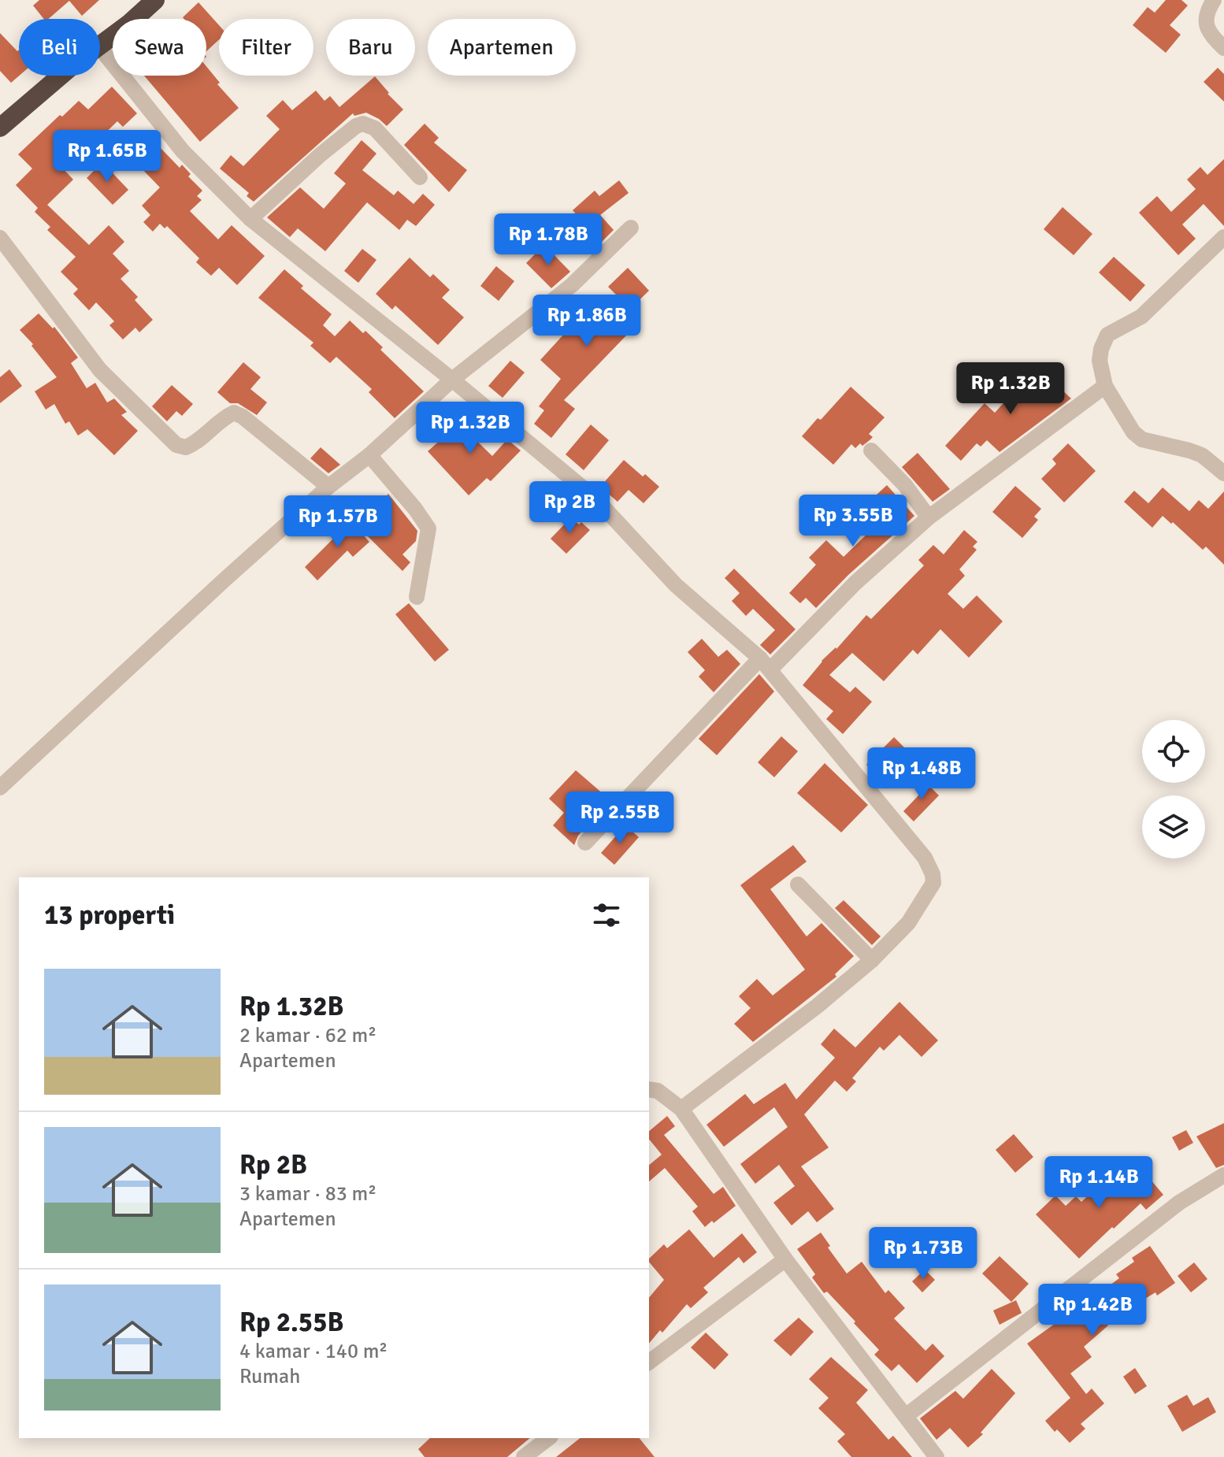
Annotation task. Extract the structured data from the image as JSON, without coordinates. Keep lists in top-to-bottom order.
{
  "page": {
    "chip": [
      "Beli",
      "Sewa",
      "Filter",
      "Baru",
      "Apartemen"
    ],
    "price": [
      "Rp 1.65B",
      "Rp 1.78B",
      "Rp 1.86B",
      "Rp 1.32B",
      "Rp 1.32B",
      "Rp 2B",
      "Rp 3.55B",
      "Rp 1.57B",
      "Rp 1.48B",
      "Rp 2.55B",
      "Rp 1.14B",
      "Rp 1.73B",
      "Rp 1.42B"
    ],
    "heading": "13 properti",
    "list": [
      {
        "name": "Rp 1.32B",
        "note": "2 kamar · 62 m² · Apartemen"
      },
      {
        "name": "Rp 2B",
        "note": "3 kamar · 83 m² · Apartemen"
      },
      {
        "name": "Rp 2.55B",
        "note": "4 kamar · 140 m² · Rumah"
      }
    ]
  }
}
